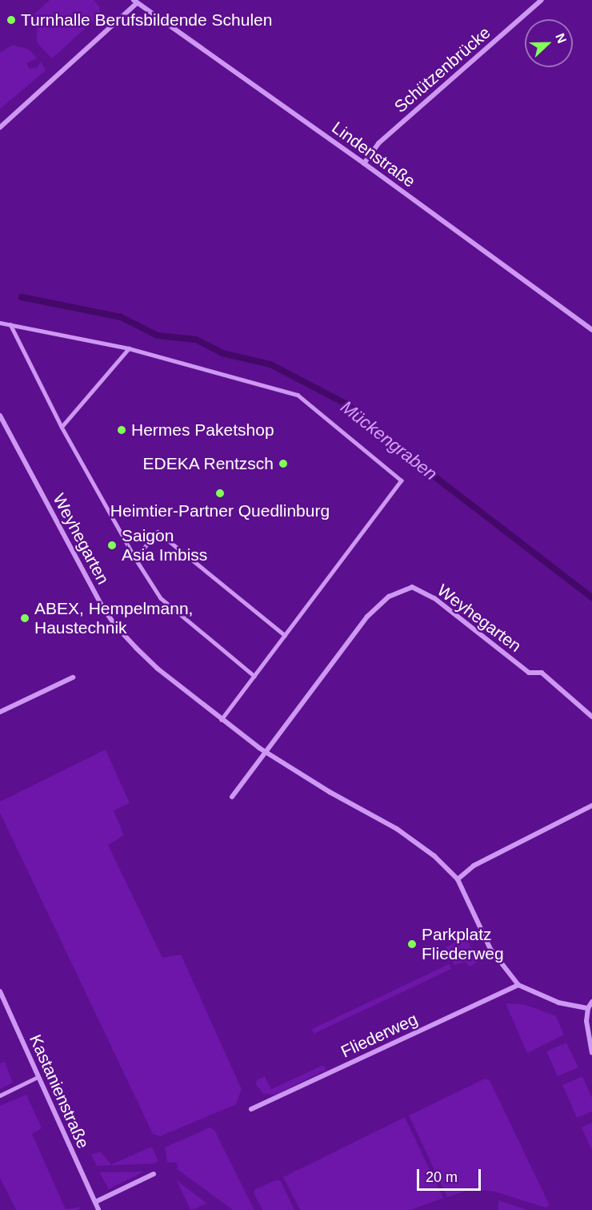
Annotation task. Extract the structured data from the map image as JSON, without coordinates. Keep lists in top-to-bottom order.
{
  "streets": {
    "street": [
      "Schützenbrücke",
      "Lindenstraße",
      "Weyhegarten",
      "Fliederweg",
      "Kastanienstraße"
    ]
  },
  "crossings": [
    ["Schützenbrücke", "Lindenstraße"],
    ["Weyhegarten", "Fliederweg"]
  ],
  "water": ["Mückengraben"],
  "places": [
    "Turnhalle Berufsbildende Schulen",
    "Hermes Paketshop",
    "EDEKA Rentzsch",
    "Heimtier-Partner Quedlinburg",
    "Saigon Asia Imbiss",
    "ABEX, Hempelmann, Haustechnik",
    "Parkplatz Fliederweg"
  ],
  "scale_bar": "20 m",
  "north": "right"
}
